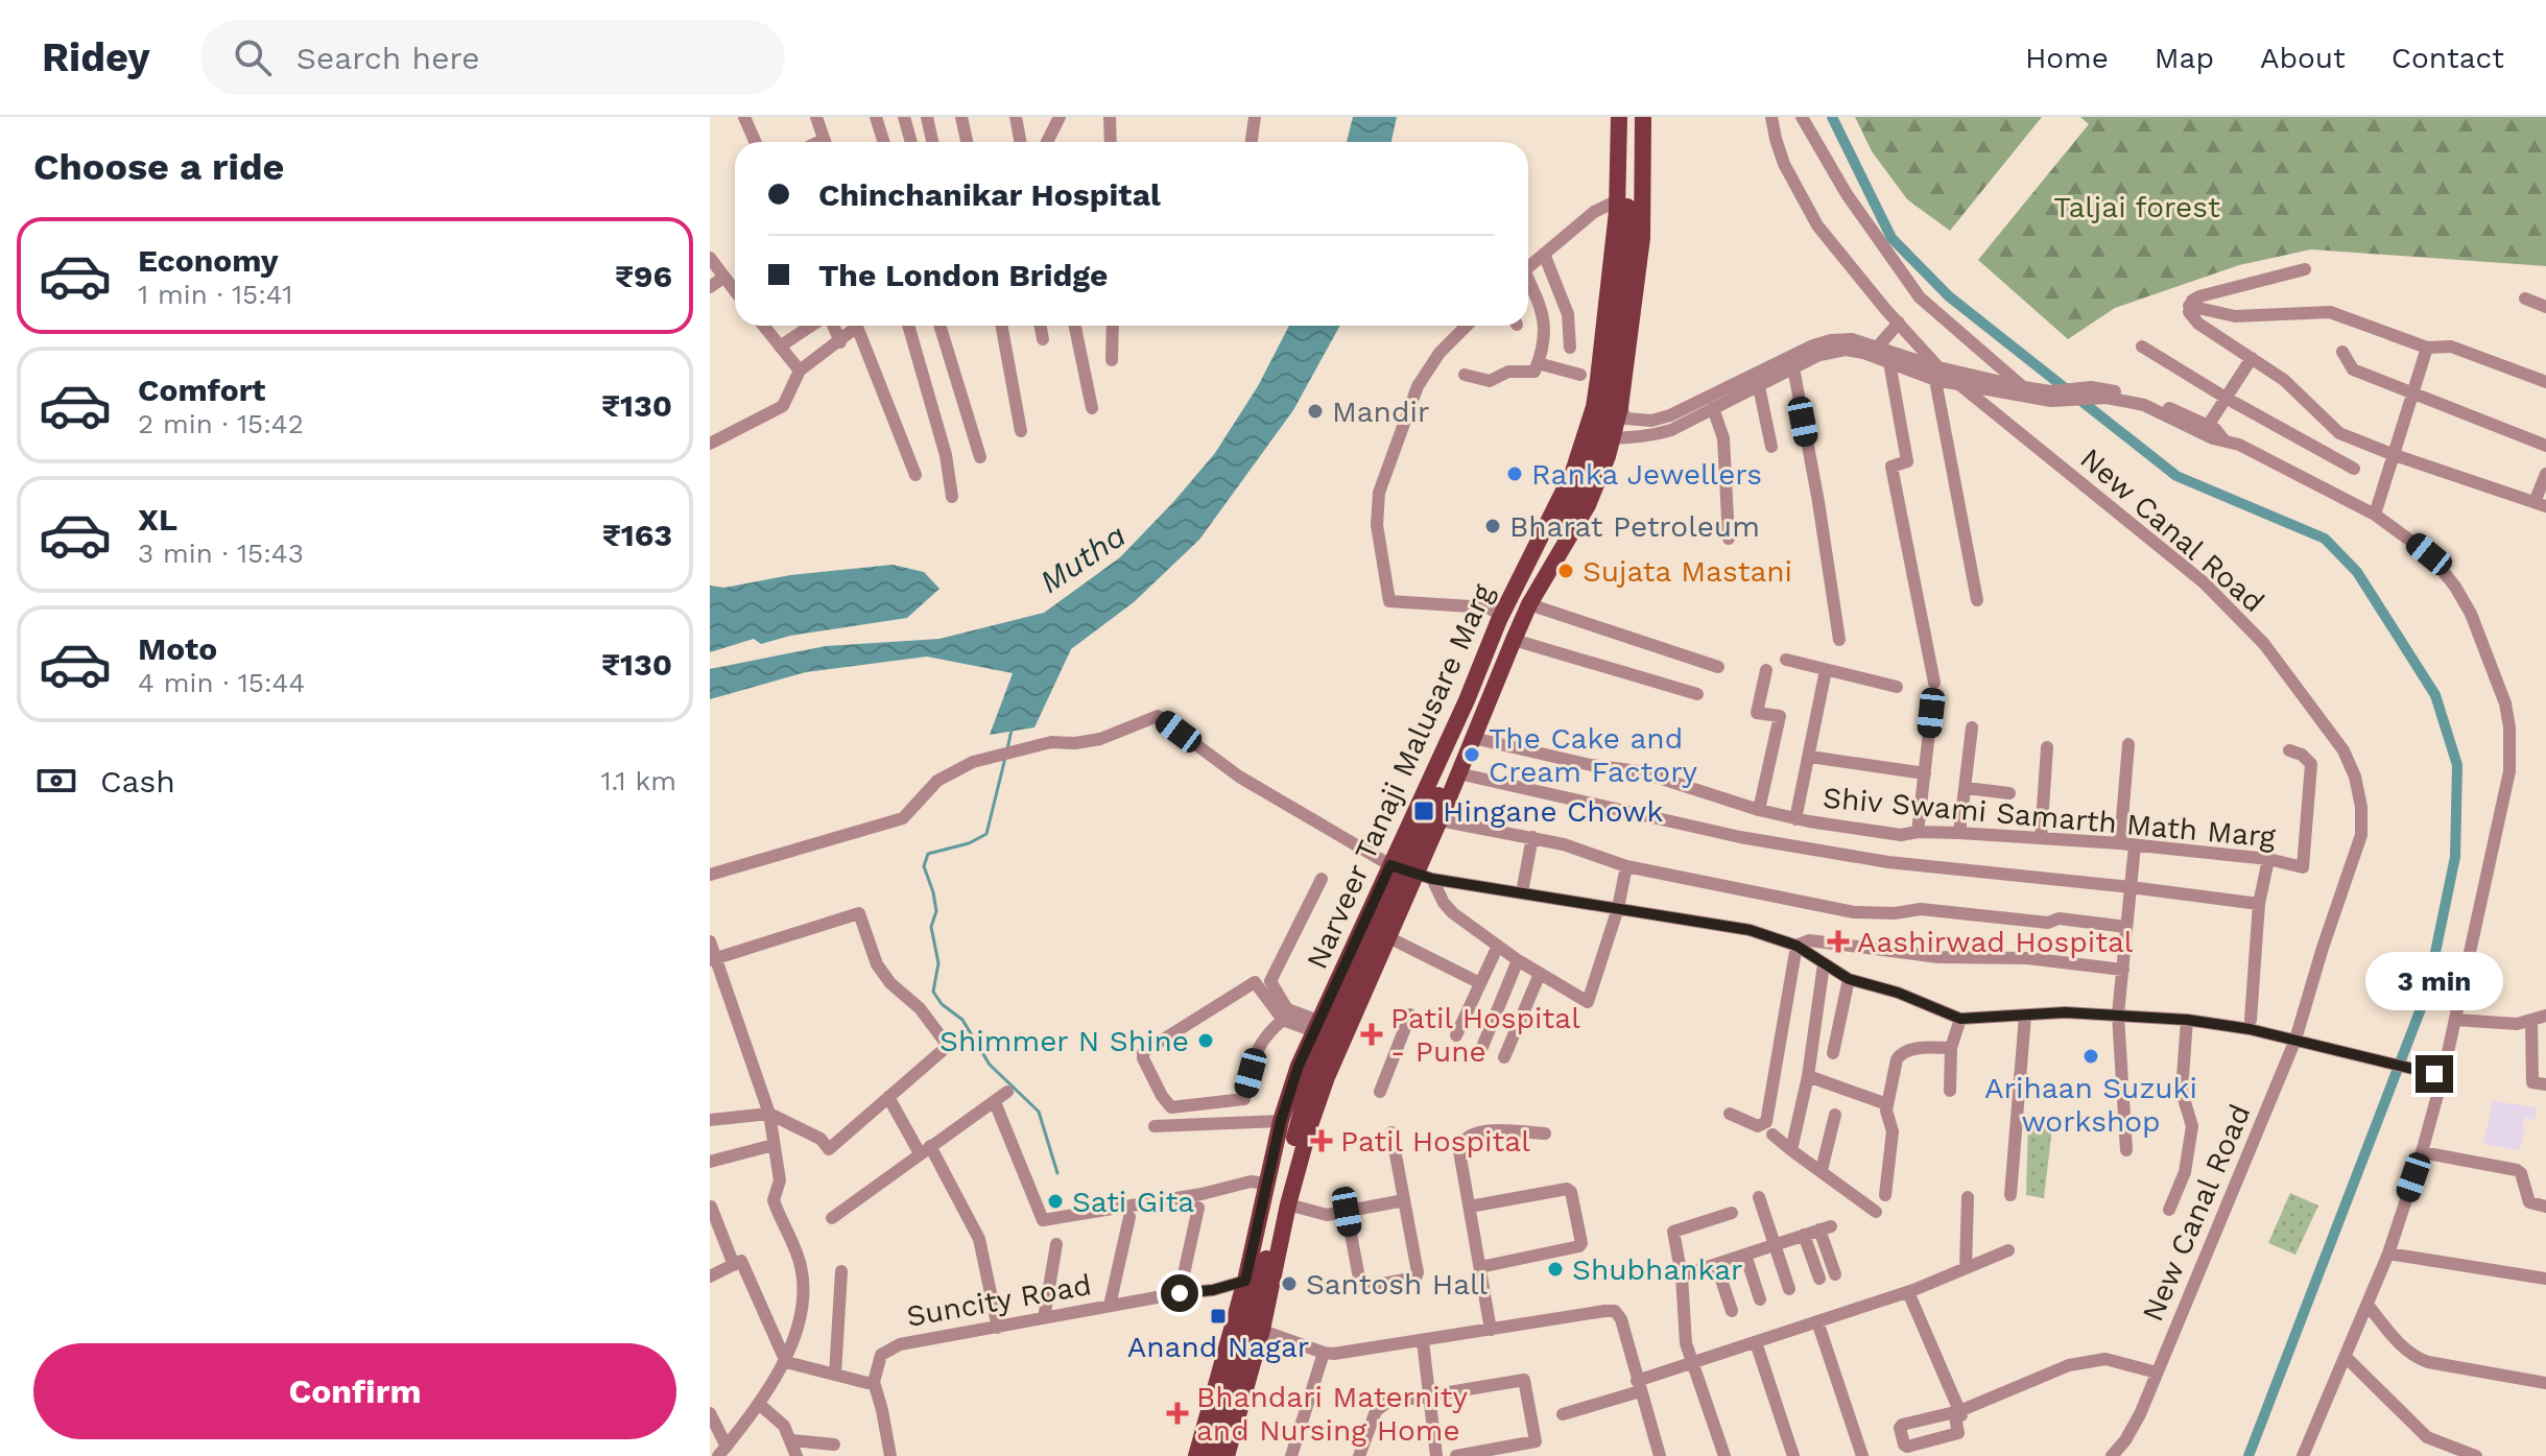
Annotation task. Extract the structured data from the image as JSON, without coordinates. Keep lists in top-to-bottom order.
{
  "streets": {
    "main road": ["Narveer Tanaji Malusare Marg"],
    "street": ["New Canal Road", "Shiv Swami Samarth Math Marg", "Suncity Road"]
  },
  "crossings": [
    ["Narveer Tanaji Malusare Marg", "Shiv Swami Samarth Math Marg"],
    ["Narveer Tanaji Malusare Marg", "Suncity Road"]
  ],
  "water": ["Mutha"],
  "parks": ["Taljai forest"],
  "places": {
    "other": [
      "Mandir",
      "Ranka Jewellers",
      "Bharat Petroleum",
      "Sujata Mastani",
      "The Cake and Cream Factory",
      "Shimmer N Shine",
      "Arihaan Suzuki workshop",
      "Sati Gita",
      "Shubhankar",
      "Santosh Hall"
    ],
    "transit": ["Hingane Chowk", "Anand Nagar"],
    "health": [
      "Aashirwad Hospital",
      "Patil Hospital - Pune",
      "Patil Hospital",
      "Bhandari Maternity and Nursing Home"
    ]
  },
  "page": {
    "header": "Ridey",
    "search": "Search here",
    "nav": [
      "Home",
      "Map",
      "About",
      "Contact"
    ],
    "heading": "Choose a ride",
    "banner": ["Chinchanikar Hospital", "The London Bridge"],
    "list": [
      {
        "name": "Economy",
        "note": "1 min · 15:41",
        "value": "₹96"
      },
      {
        "name": "Comfort",
        "note": "2 min · 15:42",
        "value": "₹130"
      },
      {
        "name": "XL",
        "note": "3 min · 15:43",
        "value": "₹163"
      },
      {
        "name": "Moto",
        "note": "4 min · 15:44",
        "value": "₹130"
      }
    ],
    "pay": ["Cash", "1.1 km"],
    "bubble": "3 min",
    "buttons": "Confirm"
  }
}
